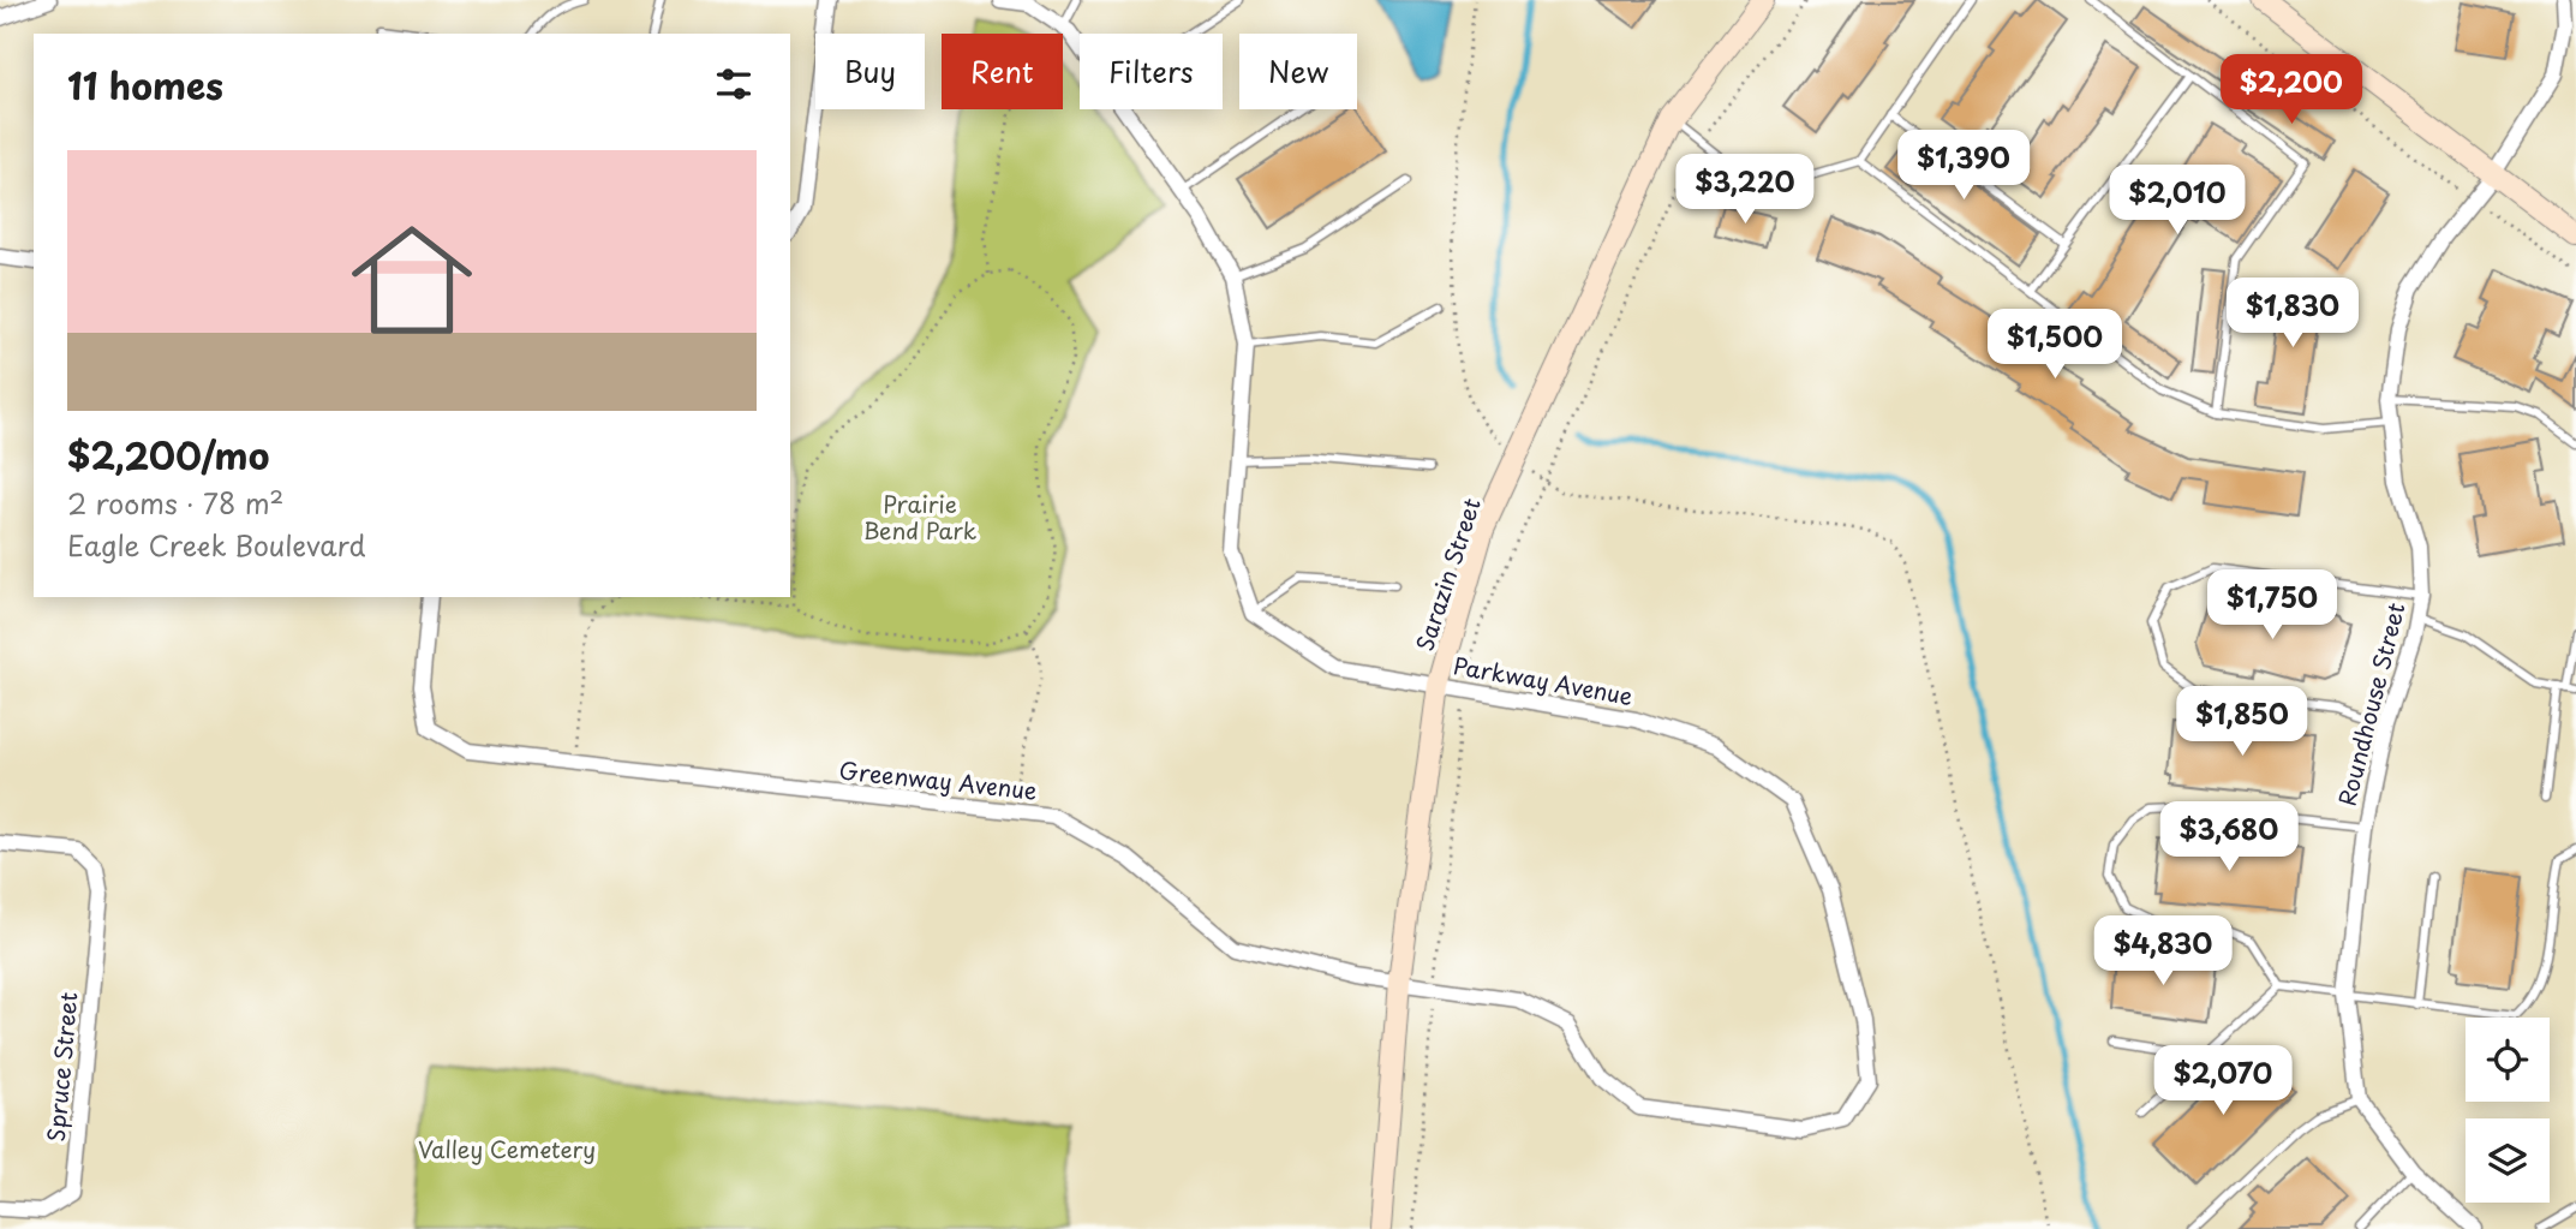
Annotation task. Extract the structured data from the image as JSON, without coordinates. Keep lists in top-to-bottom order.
{
  "streets": {
    "street": [
      "Sarazin Street",
      "Parkway Avenue",
      "Roundhouse Street",
      "Greenway Avenue",
      "Spruce Street"
    ]
  },
  "crossings": [
    ["Sarazin Street", "Parkway Avenue"],
    ["Sarazin Street", "Greenway Avenue"],
    ["Parkway Avenue", "Greenway Avenue"]
  ],
  "parks": ["Prairie Bend Park", "Valley Cemetery"],
  "page": {
    "chip": [
      "Buy",
      "Rent",
      "Filters",
      "New"
    ],
    "heading": "11 homes",
    "price": [
      "$2,200",
      "$1,390",
      "$3,220",
      "$2,010",
      "$1,830",
      "$1,500",
      "$1,750",
      "$1,850",
      "$3,680",
      "$4,830",
      "$2,070"
    ],
    "list": [
      {
        "name": "$2,200/mo",
        "note": "2 rooms · 78 m² · Eagle Creek Boulevard"
      }
    ]
  }
}
